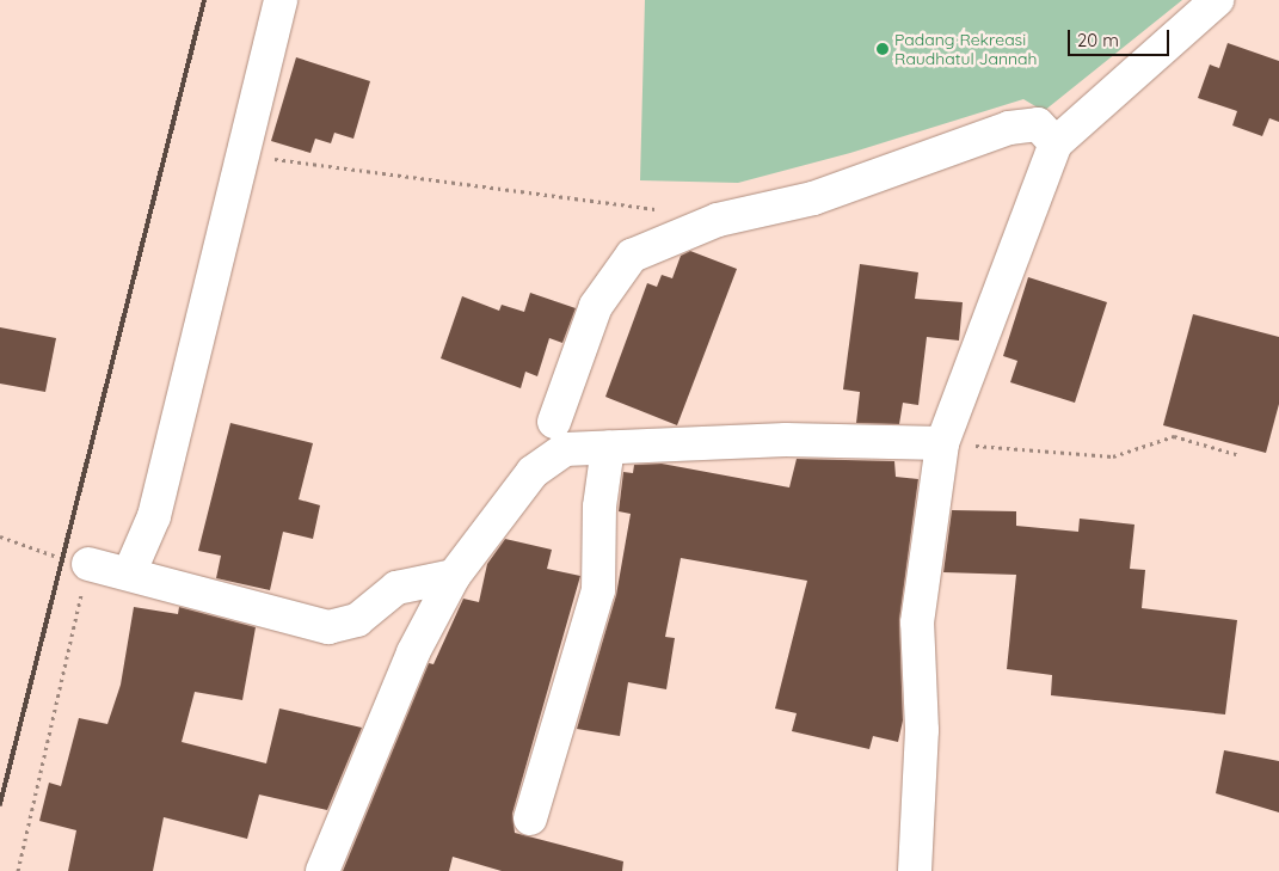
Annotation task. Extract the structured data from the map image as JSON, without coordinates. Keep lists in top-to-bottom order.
{
  "places": ["Padang Rekreasi Raudhatul Jannah"],
  "scale_bar": "20 m"
}
